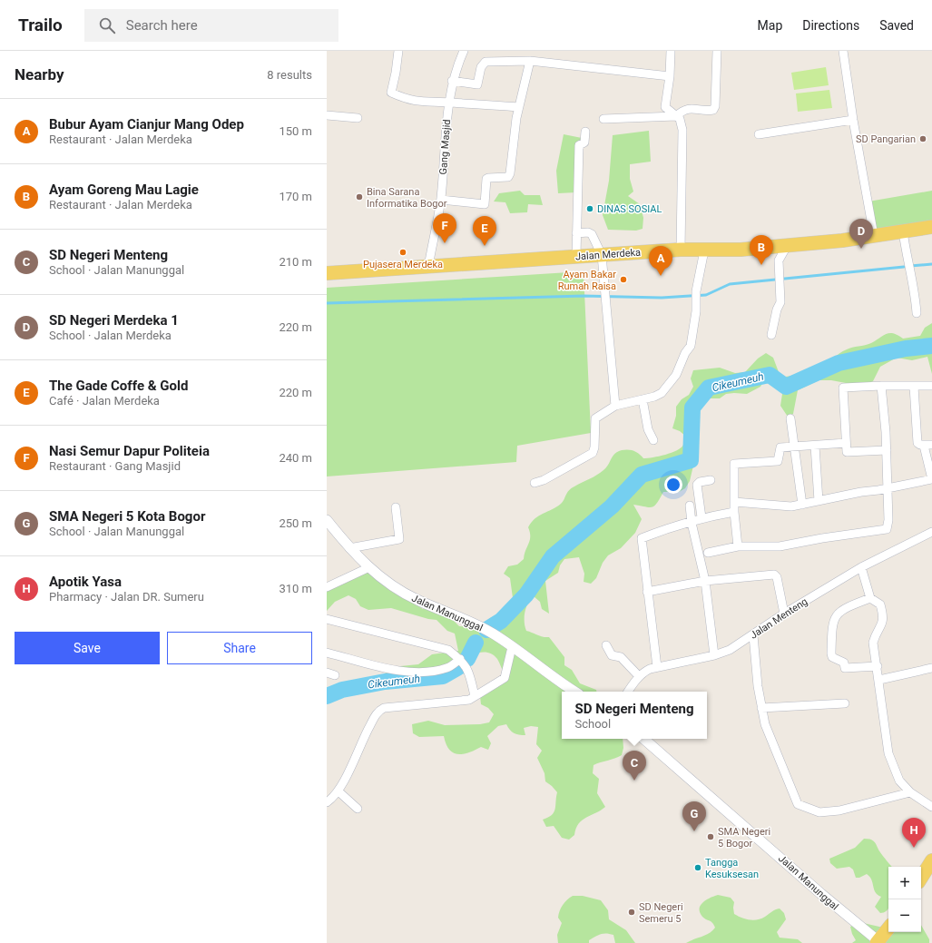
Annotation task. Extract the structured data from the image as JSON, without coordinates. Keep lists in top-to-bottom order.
{
  "streets": {
    "main road": ["Jalan Merdeka"],
    "street": ["Gang Masjid", "Jalan Manunggal", "Jalan Menteng"]
  },
  "crossings": [
    ["Gang Masjid", "Jalan Merdeka"]
  ],
  "water": ["Cikeumeuh"],
  "places": [
    "SD Pangarian",
    "Bina Sarana Informatika Bogor",
    "DINAS SOSIAL",
    "Pujasera Merdeka",
    "Ayam Bakar Rumah Raisa",
    "SMA Negeri 5 Bogor",
    "Tangga Kesuksesan",
    "SD Negeri Semeru 5"
  ],
  "page": {
    "header": "Trailo",
    "search": "Search here",
    "nav": ["Map", "Directions", "Saved"],
    "heading": ["Nearby", "8 results"],
    "list": [
      {
        "mark": "A",
        "name": "Bubur Ayam Cianjur Mang Odep",
        "note": "Restaurant · Jalan Merdeka",
        "value": "150 m"
      },
      {
        "mark": "B",
        "name": "Ayam Goreng Mau Lagie",
        "note": "Restaurant · Jalan Merdeka",
        "value": "170 m"
      },
      {
        "mark": "C",
        "name": "SD Negeri Menteng",
        "note": "School · Jalan Manunggal",
        "value": "210 m"
      },
      {
        "mark": "D",
        "name": "SD Negeri Merdeka 1",
        "note": "School · Jalan Merdeka",
        "value": "220 m"
      },
      {
        "mark": "E",
        "name": "The Gade Coffe & Gold",
        "note": "Café · Jalan Merdeka",
        "value": "220 m"
      },
      {
        "mark": "F",
        "name": "Nasi Semur Dapur Politeia",
        "note": "Restaurant · Gang Masjid",
        "value": "240 m"
      },
      {
        "mark": "G",
        "name": "SMA Negeri 5 Kota Bogor",
        "note": "School · Jalan Manunggal",
        "value": "250 m"
      },
      {
        "mark": "H",
        "name": "Apotik Yasa",
        "note": "Pharmacy · Jalan DR. Sumeru",
        "value": "310 m"
      }
    ],
    "pins": [
      "F",
      "E",
      "D",
      "B",
      "A",
      "C",
      "G",
      "H"
    ],
    "buttons": ["Save", "Share"],
    "popup": ["SD Negeri Menteng", "School"],
    "map_buttons": ["+", "−"]
  }
}
